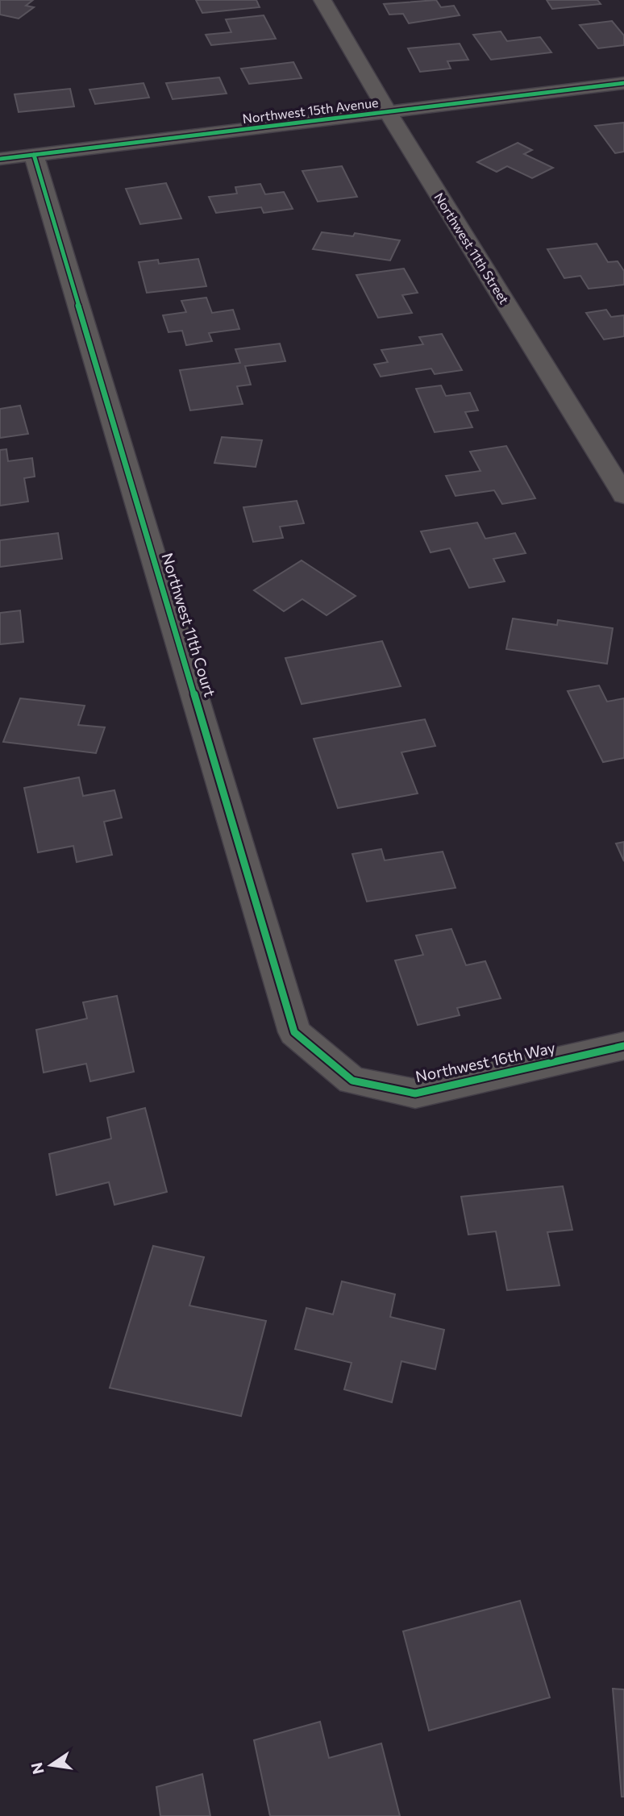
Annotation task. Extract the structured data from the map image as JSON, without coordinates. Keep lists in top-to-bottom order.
{
  "streets": {
    "street": [
      "Northwest 15th Avenue",
      "Northwest 11th Street",
      "Northwest 11th Court",
      "Northwest 16th Way"
    ]
  },
  "crossings": [
    ["Northwest 15th Avenue", "Northwest 11th Street"],
    ["Northwest 15th Avenue", "Northwest 11th Court"],
    ["Northwest 11th Court", "Northwest 16th Way"]
  ],
  "north": "left"
}
